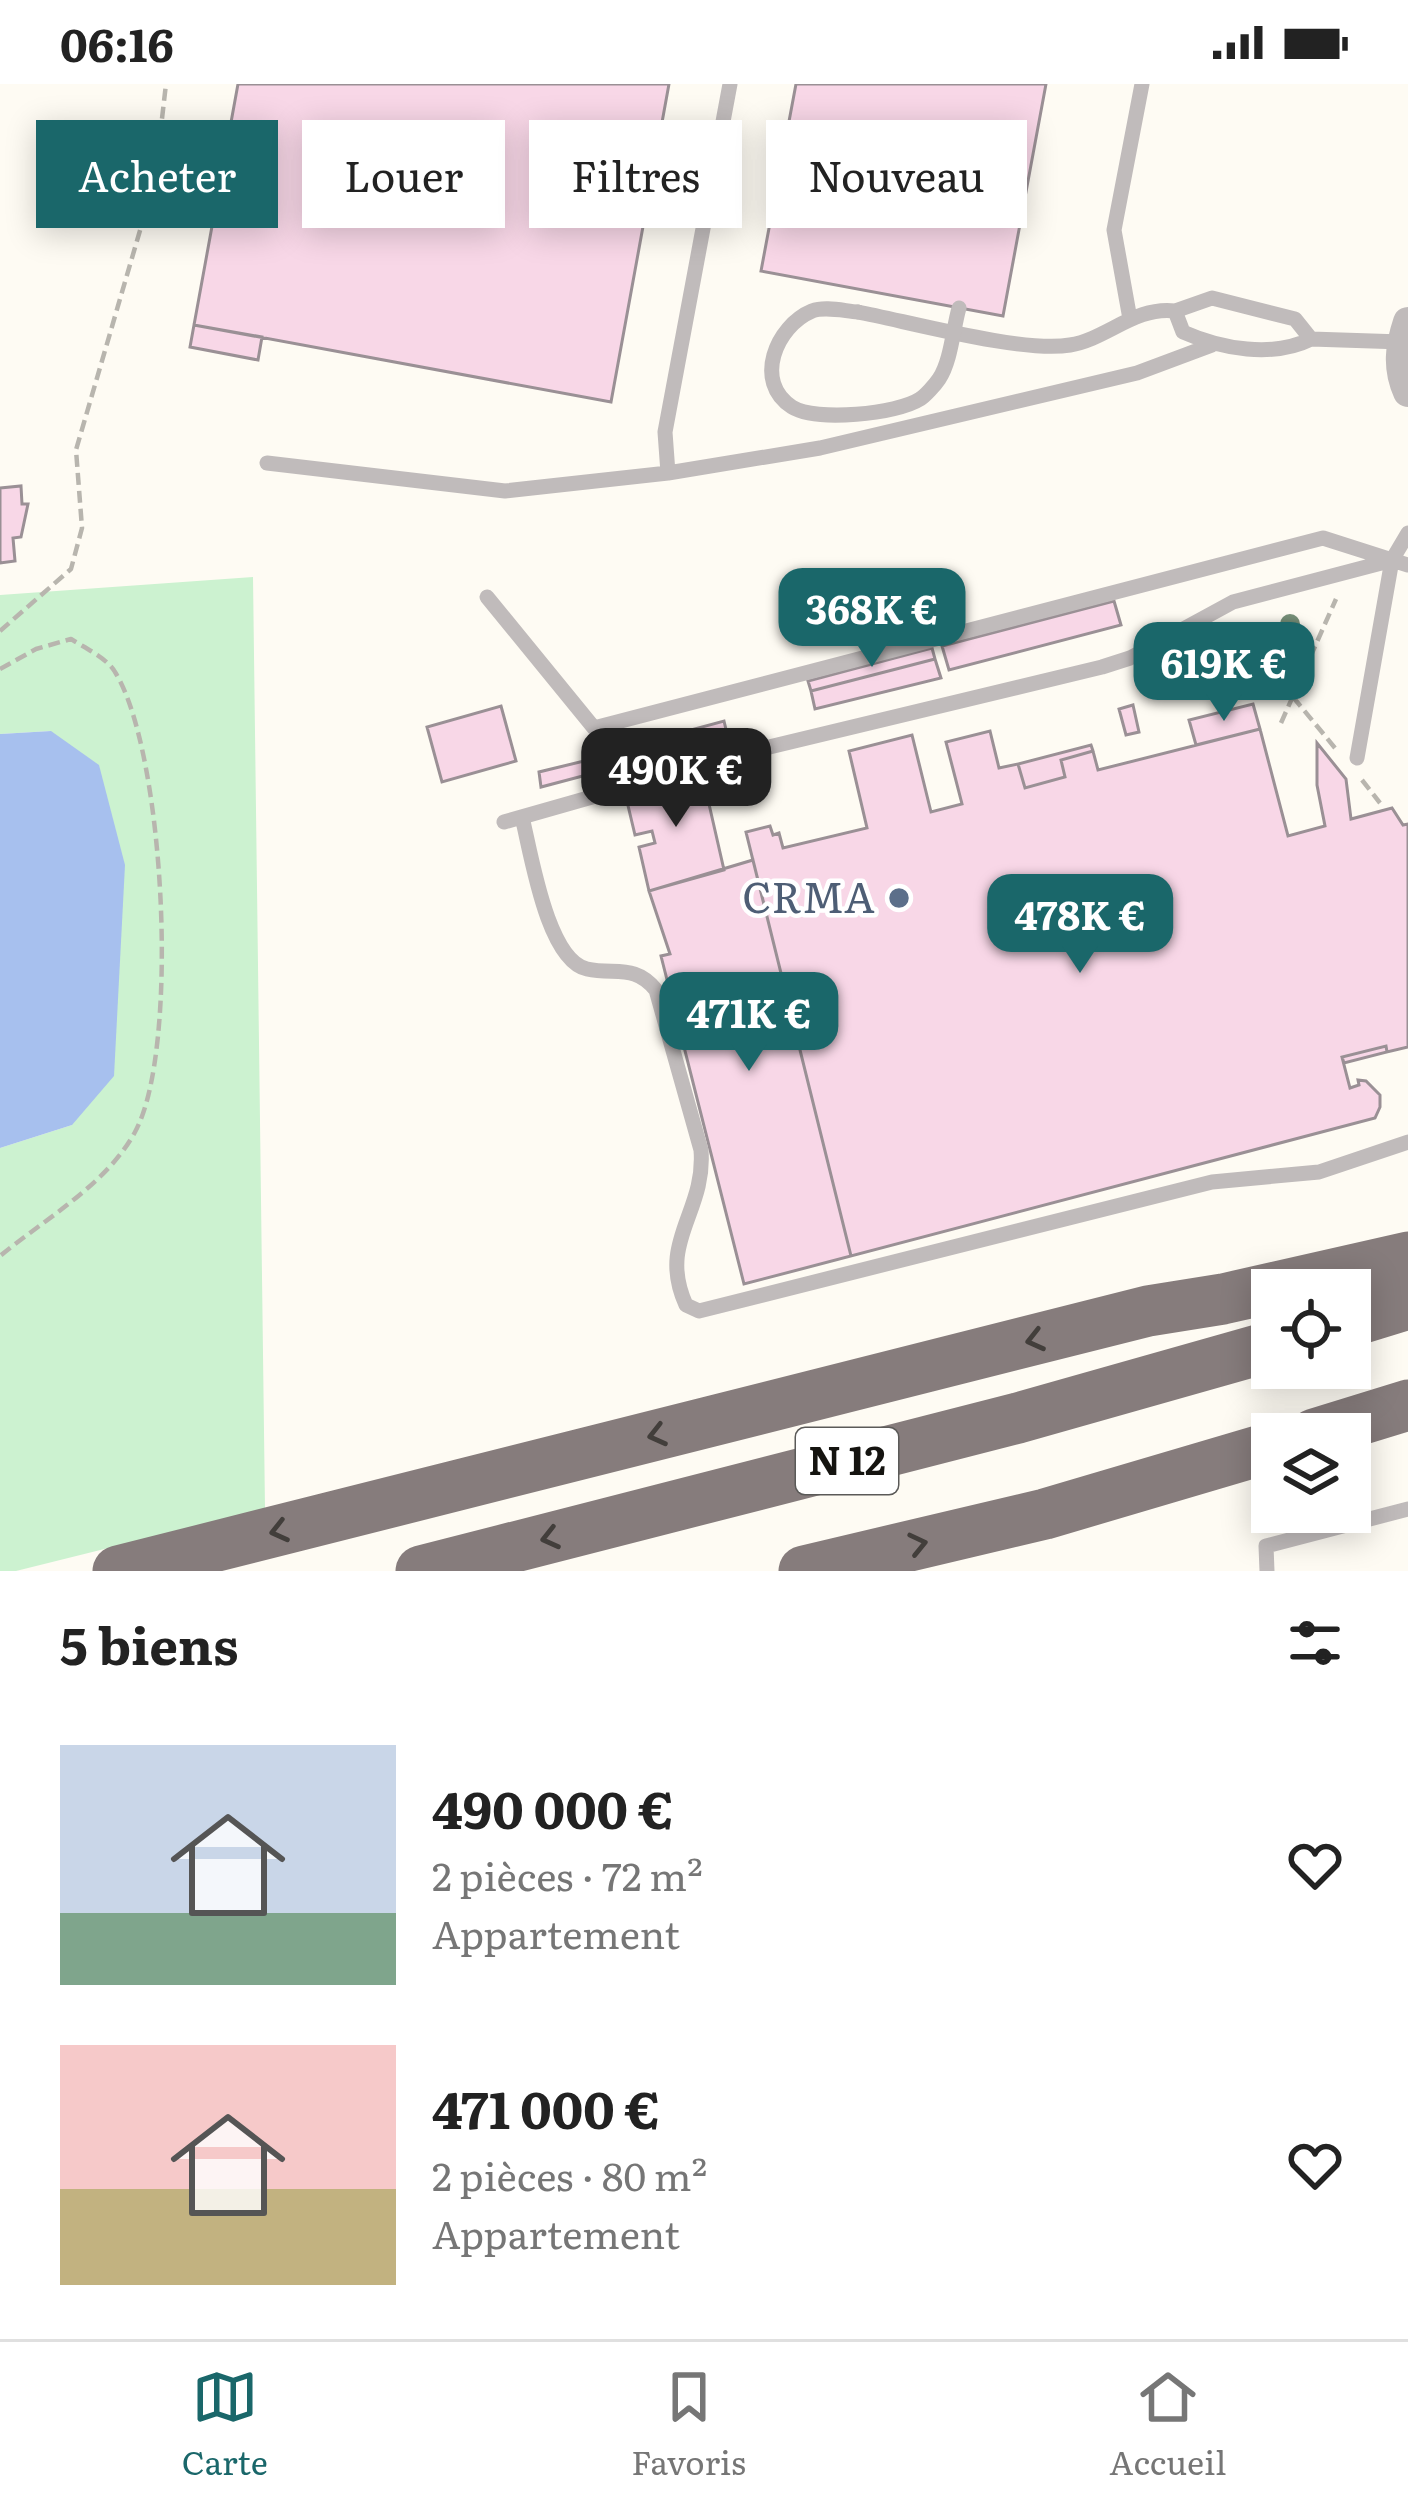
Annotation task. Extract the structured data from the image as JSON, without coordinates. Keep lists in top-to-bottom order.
{
  "streets": {
    "highway": ["N 12"]
  },
  "places": ["CRMA"],
  "page": {
    "status": "06:16",
    "chip": [
      "Acheter",
      "Louer",
      "Filtres",
      "Nouveau"
    ],
    "price": [
      "368K €",
      "619K €",
      "490K €",
      "478K €",
      "471K €"
    ],
    "heading": "5 biens",
    "list": [
      {
        "name": "490 000 €",
        "note": "2 pièces · 72 m² · Appartement"
      },
      {
        "name": "471 000 €",
        "note": "2 pièces · 80 m² · Appartement"
      }
    ],
    "tabs": ["Carte", "Favoris", "Accueil"]
  }
}
